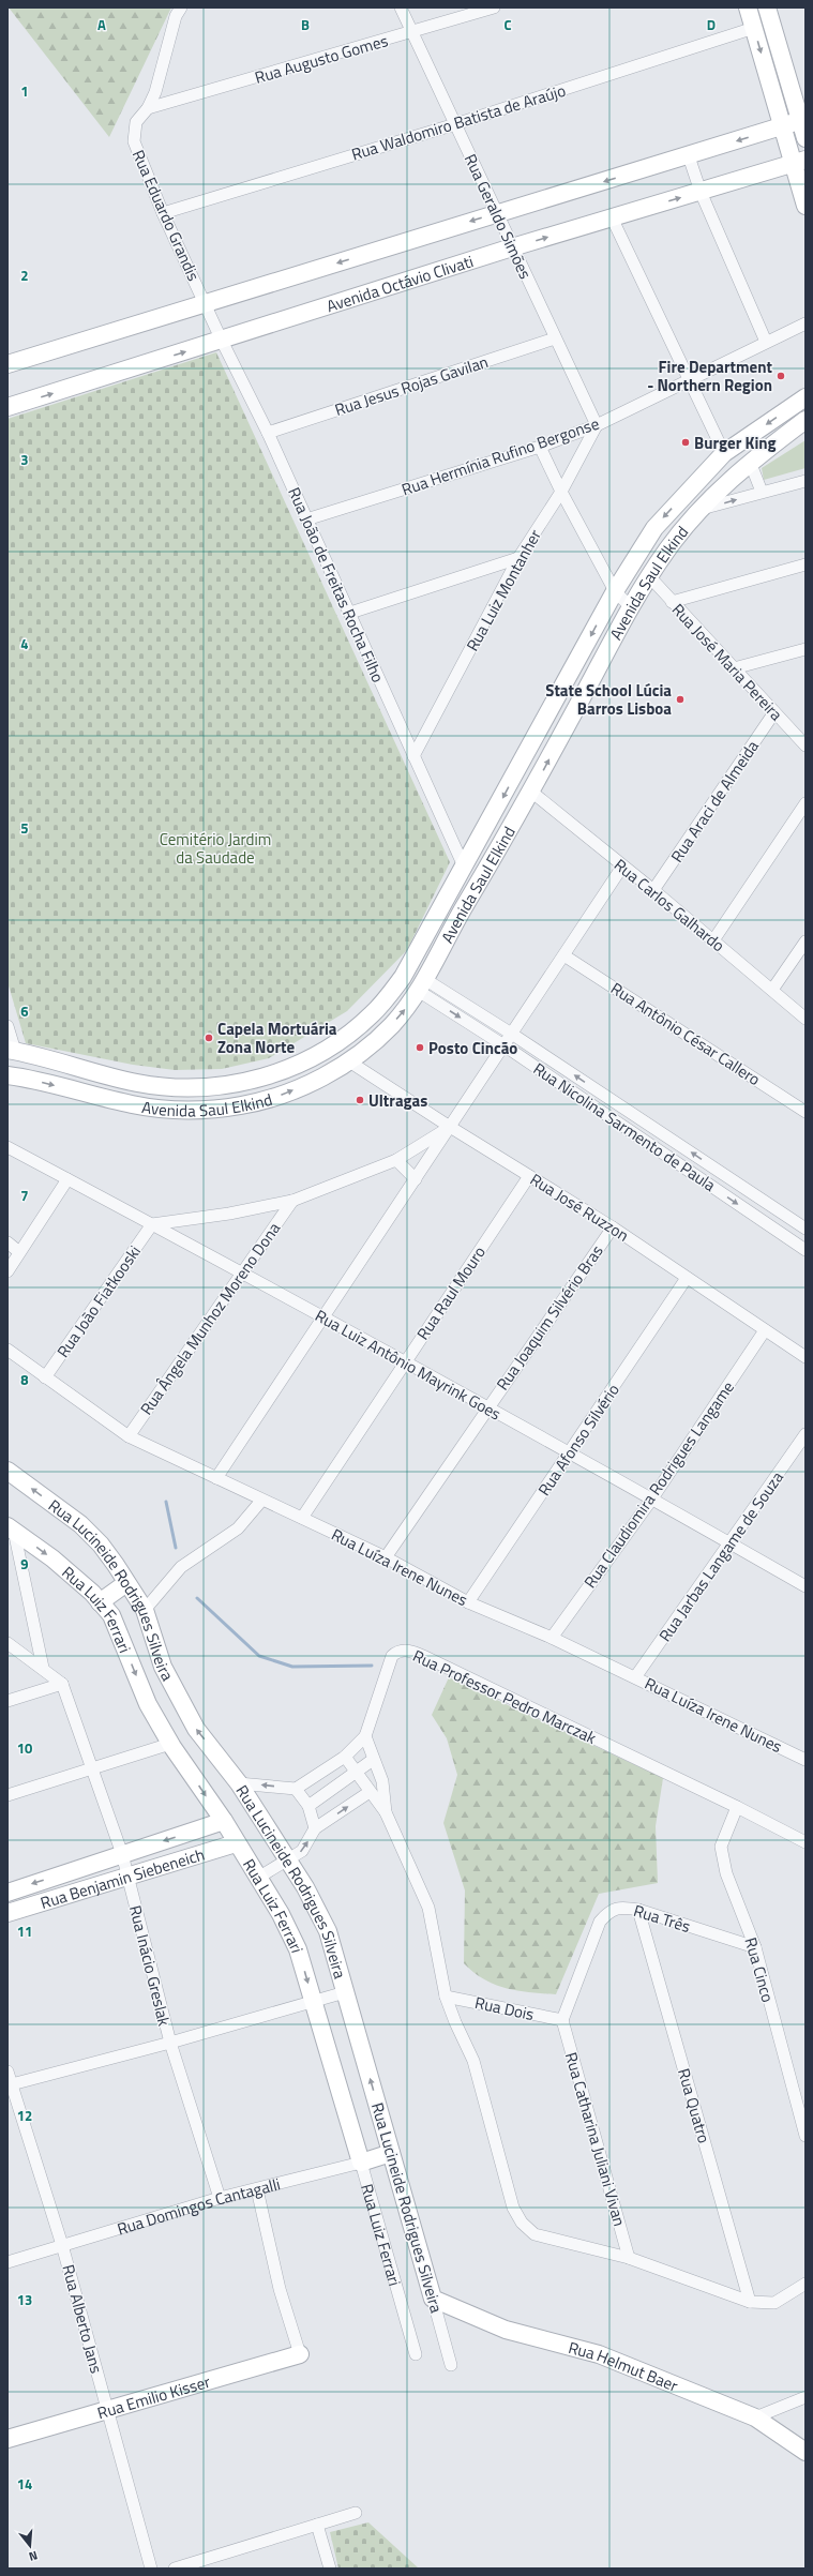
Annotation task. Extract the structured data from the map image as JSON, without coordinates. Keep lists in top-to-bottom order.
{
  "streets": {
    "street": [
      "Rua Augusto Gomes",
      "Rua Waldomiro Batista de Araújo",
      "Rua Eduardo Grandis",
      "Rua Geraldo Simões",
      "Avenida Octávio Clivati",
      "Rua Jesus Rojas Gavilan",
      "Rua Hermínia Rufino Bergonse",
      "Avenida Saul Elkind",
      "Rua João de Freitas Rocha Filho",
      "Rua Luiz Montanher",
      "Rua José Maria Pereira",
      "Rua Araci de Almeida",
      "Rua Carlos Galhardo",
      "Rua Antônio César Callero",
      "Rua Nicolina Sarmento de Paula",
      "Rua José Ruzzon",
      "Rua Raul Mouro",
      "Rua João Fiatkooski",
      "Rua Joaquim Silvério Bras",
      "Rua Ângela Munhoz Moreno Dona",
      "Rua Luiz Antônio Mayrink Goes",
      "Rua Afonso Silvério",
      "Rua Claudiomira Rodrigues Langame",
      "Rua Jarbas Langame de Souza",
      "Rua Luíza Irene Nunes",
      "Rua Lucineide Rodrigues Silveira",
      "Rua Luiz Ferrari",
      "Rua Professor Pedro Marczak",
      "Rua Benjamin Siebeneich",
      "Rua Três",
      "Rua Inácio Greslak",
      "Rua Cinco",
      "Rua Dois",
      "Rua Quatro",
      "Rua Catharina Juliani Vivan",
      "Rua Domingos Cantagalli",
      "Rua Alberto Jans",
      "Rua Helmut Baer",
      "Rua Emilio Kisser"
    ]
  },
  "crossings": [
    ["Rua Augusto Gomes", "Rua Eduardo Grandis"],
    ["Rua Augusto Gomes", "Rua Geraldo Simões"],
    ["Rua Waldomiro Batista de Araújo", "Rua Eduardo Grandis"],
    ["Rua Waldomiro Batista de Araújo", "Rua Geraldo Simões"],
    ["Rua Eduardo Grandis", "Rua João de Freitas Rocha Filho"],
    ["Rua Geraldo Simões", "Avenida Octávio Clivati"],
    ["Rua Geraldo Simões", "Rua Jesus Rojas Gavilan"],
    ["Rua Geraldo Simões", "Rua Hermínia Rufino Bergonse"],
    ["Rua Geraldo Simões", "Rua Luiz Montanher"],
    ["Avenida Octávio Clivati", "Rua João de Freitas Rocha Filho"],
    ["Rua Jesus Rojas Gavilan", "Rua João de Freitas Rocha Filho"],
    ["Rua Hermínia Rufino Bergonse", "Rua João de Freitas Rocha Filho"],
    ["Rua Hermínia Rufino Bergonse", "Rua Luiz Montanher"],
    ["Avenida Saul Elkind", "Rua João de Freitas Rocha Filho"],
    ["Avenida Saul Elkind", "Rua José Maria Pereira"],
    ["Avenida Saul Elkind", "Rua Carlos Galhardo"],
    ["Avenida Saul Elkind", "Rua Nicolina Sarmento de Paula"],
    ["Avenida Saul Elkind", "Rua José Ruzzon"],
    ["Rua João de Freitas Rocha Filho", "Rua Luiz Montanher"],
    ["Rua José Maria Pereira", "Rua Araci de Almeida"],
    ["Rua Araci de Almeida", "Rua Carlos Galhardo"],
    ["Rua José Ruzzon", "Rua Raul Mouro"],
    ["Rua José Ruzzon", "Rua Joaquim Silvério Bras"],
    ["Rua José Ruzzon", "Rua Afonso Silvério"],
    ["Rua José Ruzzon", "Rua Claudiomira Rodrigues Langame"],
    ["Rua Raul Mouro", "Rua Luiz Antônio Mayrink Goes"],
    ["Rua Raul Mouro", "Rua Luíza Irene Nunes"],
    ["Rua João Fiatkooski", "Rua Luiz Antônio Mayrink Goes"],
    ["Rua João Fiatkooski", "Rua Luíza Irene Nunes"],
    ["Rua Joaquim Silvério Bras", "Rua Luiz Antônio Mayrink Goes"],
    ["Rua Joaquim Silvério Bras", "Rua Luíza Irene Nunes"],
    ["Rua Ângela Munhoz Moreno Dona", "Rua Luiz Antônio Mayrink Goes"],
    ["Rua Ângela Munhoz Moreno Dona", "Rua Luíza Irene Nunes"],
    ["Rua Luiz Antônio Mayrink Goes", "Rua Afonso Silvério"],
    ["Rua Luiz Antônio Mayrink Goes", "Rua Claudiomira Rodrigues Langame"],
    ["Rua Luiz Antônio Mayrink Goes", "Rua Jarbas Langame de Souza"],
    ["Rua Afonso Silvério", "Rua Luíza Irene Nunes"],
    ["Rua Claudiomira Rodrigues Langame", "Rua Luíza Irene Nunes"],
    ["Rua Jarbas Langame de Souza", "Rua Luíza Irene Nunes"],
    ["Rua Lucineide Rodrigues Silveira", "Rua Domingos Cantagalli"],
    ["Rua Lucineide Rodrigues Silveira", "Rua Helmut Baer"],
    ["Rua Luiz Ferrari", "Rua Benjamin Siebeneich"],
    ["Rua Luiz Ferrari", "Rua Domingos Cantagalli"],
    ["Rua Professor Pedro Marczak", "Rua Cinco"],
    ["Rua Benjamin Siebeneich", "Rua Inácio Greslak"],
    ["Rua Três", "Rua Cinco"],
    ["Rua Três", "Rua Dois"],
    ["Rua Três", "Rua Quatro"],
    ["Rua Três", "Rua Catharina Juliani Vivan"],
    ["Rua Inácio Greslak", "Rua Domingos Cantagalli"],
    ["Rua Dois", "Rua Catharina Juliani Vivan"],
    ["Rua Domingos Cantagalli", "Rua Alberto Jans"],
    ["Rua Alberto Jans", "Rua Emilio Kisser"]
  ],
  "parks": ["Cemitério Jardim da Saudade"],
  "places": [
    "Fire Department - Northern Region",
    "Burger King",
    "State School Lúcia Barros Lisboa",
    "Capela Mortuária Zona Norte",
    "Posto Cincão",
    "Ultragas"
  ],
  "north": "bottom",
  "grid": {
    "columns": [
      "A",
      "B",
      "C",
      "D"
    ],
    "rows": [
      "1",
      "2",
      "3",
      "4",
      "5",
      "6",
      "7",
      "8",
      "9",
      "10",
      "11",
      "12",
      "13",
      "14"
    ]
  }
}
